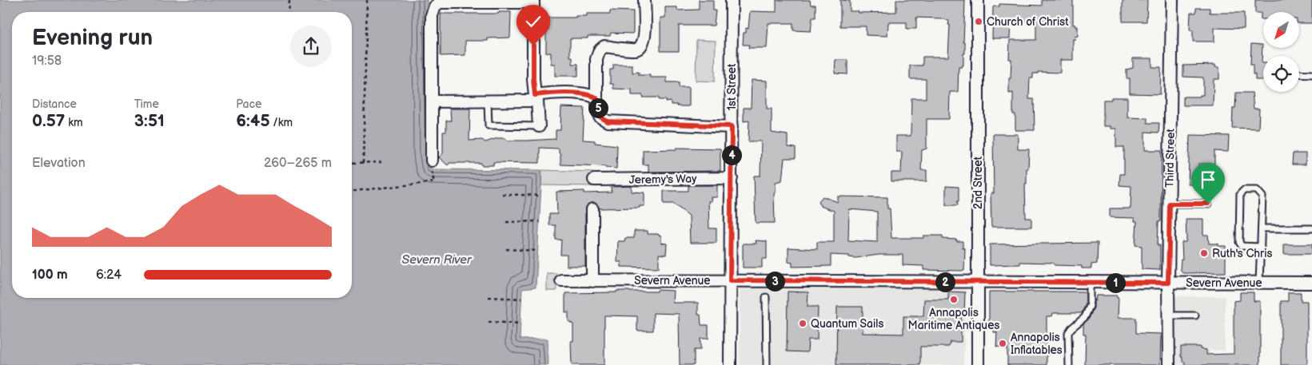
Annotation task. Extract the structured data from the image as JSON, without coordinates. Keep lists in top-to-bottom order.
{
  "streets": {
    "street": [
      "1st Street",
      "Third Street",
      "Jeremy's Way",
      "2nd Street",
      "Severn Avenue"
    ]
  },
  "crossings": [
    ["1st Street", "Jeremy's Way"],
    ["1st Street", "Severn Avenue"],
    ["Third Street", "Severn Avenue"],
    ["2nd Street", "Severn Avenue"]
  ],
  "water": ["Severn River"],
  "places": [
    "Church of Christ",
    "Ruth's Chris",
    "Annapolis Maritime Antiques",
    "Quantum Sails",
    "Annapolis Inflatables"
  ],
  "north": "bottom left",
  "page": {
    "heading": ["Evening run", "19:58"],
    "stats": [
      ["Distance", "0.57 km"],
      ["Time", "3:51"],
      ["Pace", "6:45 /km"]
    ],
    "pins": [
      "5",
      "4",
      "3",
      "2",
      "1"
    ],
    "chart": ["Elevation", "260–265 m"],
    "list": [
      {
        "name": "100 m",
        "note": "6:24"
      }
    ]
  }
}
